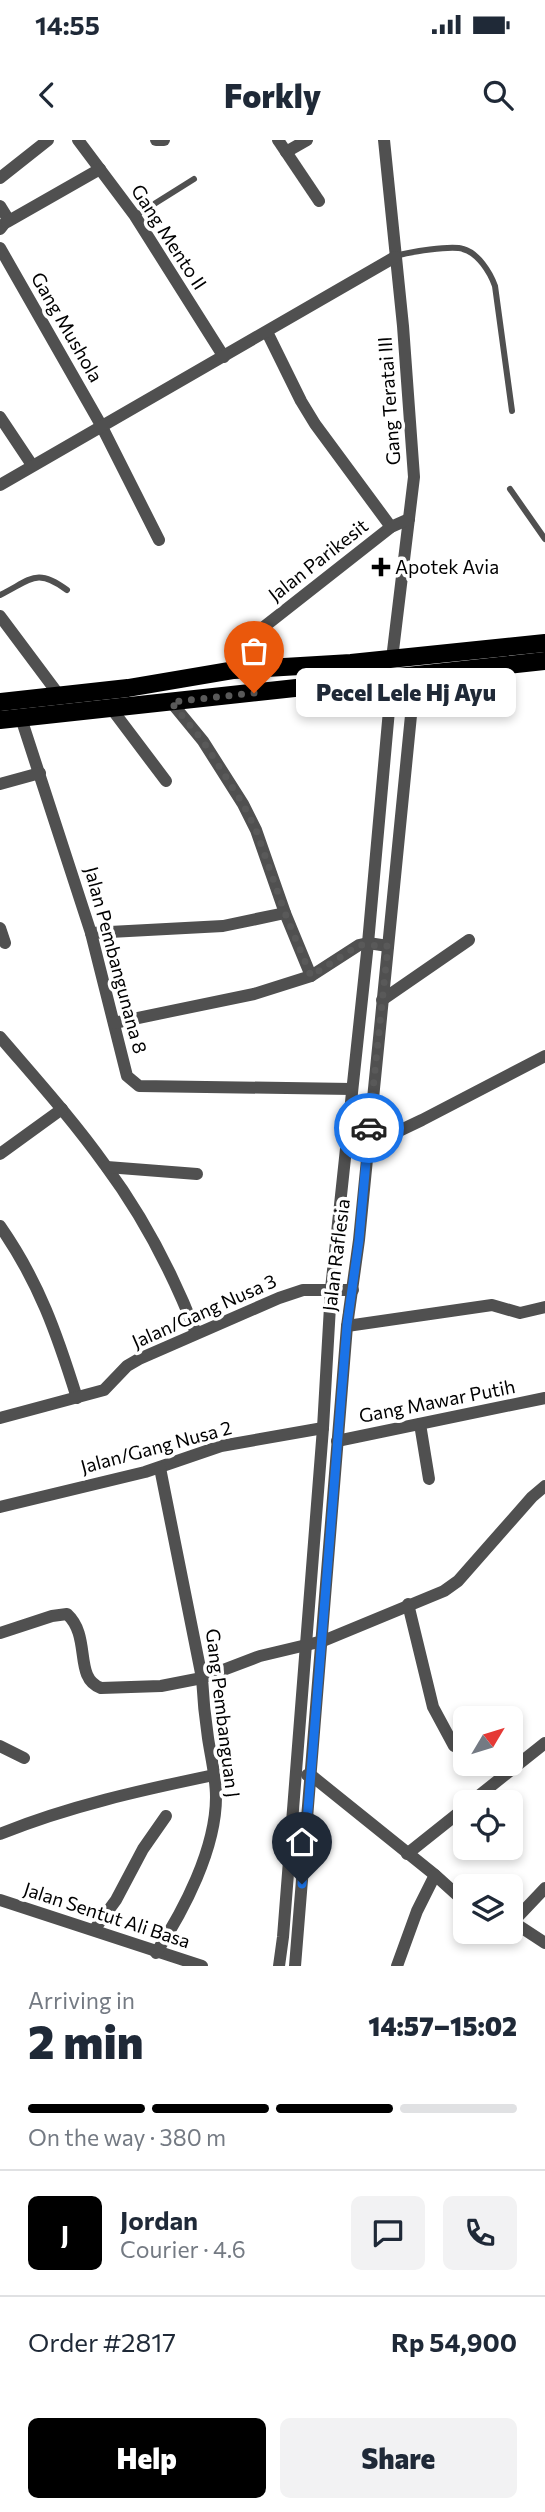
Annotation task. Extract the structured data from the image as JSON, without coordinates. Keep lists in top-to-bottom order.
{
  "streets": {
    "street": [
      "Gang Mento II",
      "Gang Mushola",
      "Gang Teratai III",
      "Jalan Parikesit",
      "Jalan Pembangunana 8",
      "Jalan Raflesia",
      "Jalan/Gang Nusa 3",
      "Gang Mawar Putih",
      "Jalan/Gang Nusa 2",
      "Gang Pembanguan J",
      "Jalan Sentut Ali Basa"
    ]
  },
  "crossings": [
    ["Gang Teratai III", "Jalan Parikesit"],
    ["Gang Teratai III", "Jalan Raflesia"],
    ["Jalan Pembangunana 8", "Jalan Raflesia"],
    ["Jalan Raflesia", "Jalan/Gang Nusa 3"],
    ["Jalan Raflesia", "Gang Mawar Putih"],
    ["Jalan Raflesia", "Jalan/Gang Nusa 2"],
    ["Jalan/Gang Nusa 2", "Gang Pembanguan J"],
    ["Gang Pembanguan J", "Jalan Sentut Ali Basa"]
  ],
  "places": {
    "health": ["Apotek Avia"],
    "other": ["Pecel Lele Hj Ayu"]
  },
  "north": "top right",
  "page": {
    "status": "14:55",
    "header": "Forkly",
    "bubble": "Pecel Lele Hj Ayu",
    "heading": ["2 min", "Arriving in", "14:57–15:02"],
    "panel": [
      "Jordan",
      "Courier · 4.6",
      "Order #2817",
      "Rp 54,900"
    ],
    "bar": "On the way · 380 m",
    "round": "J",
    "buttons": ["Help", "Share"]
  }
}
